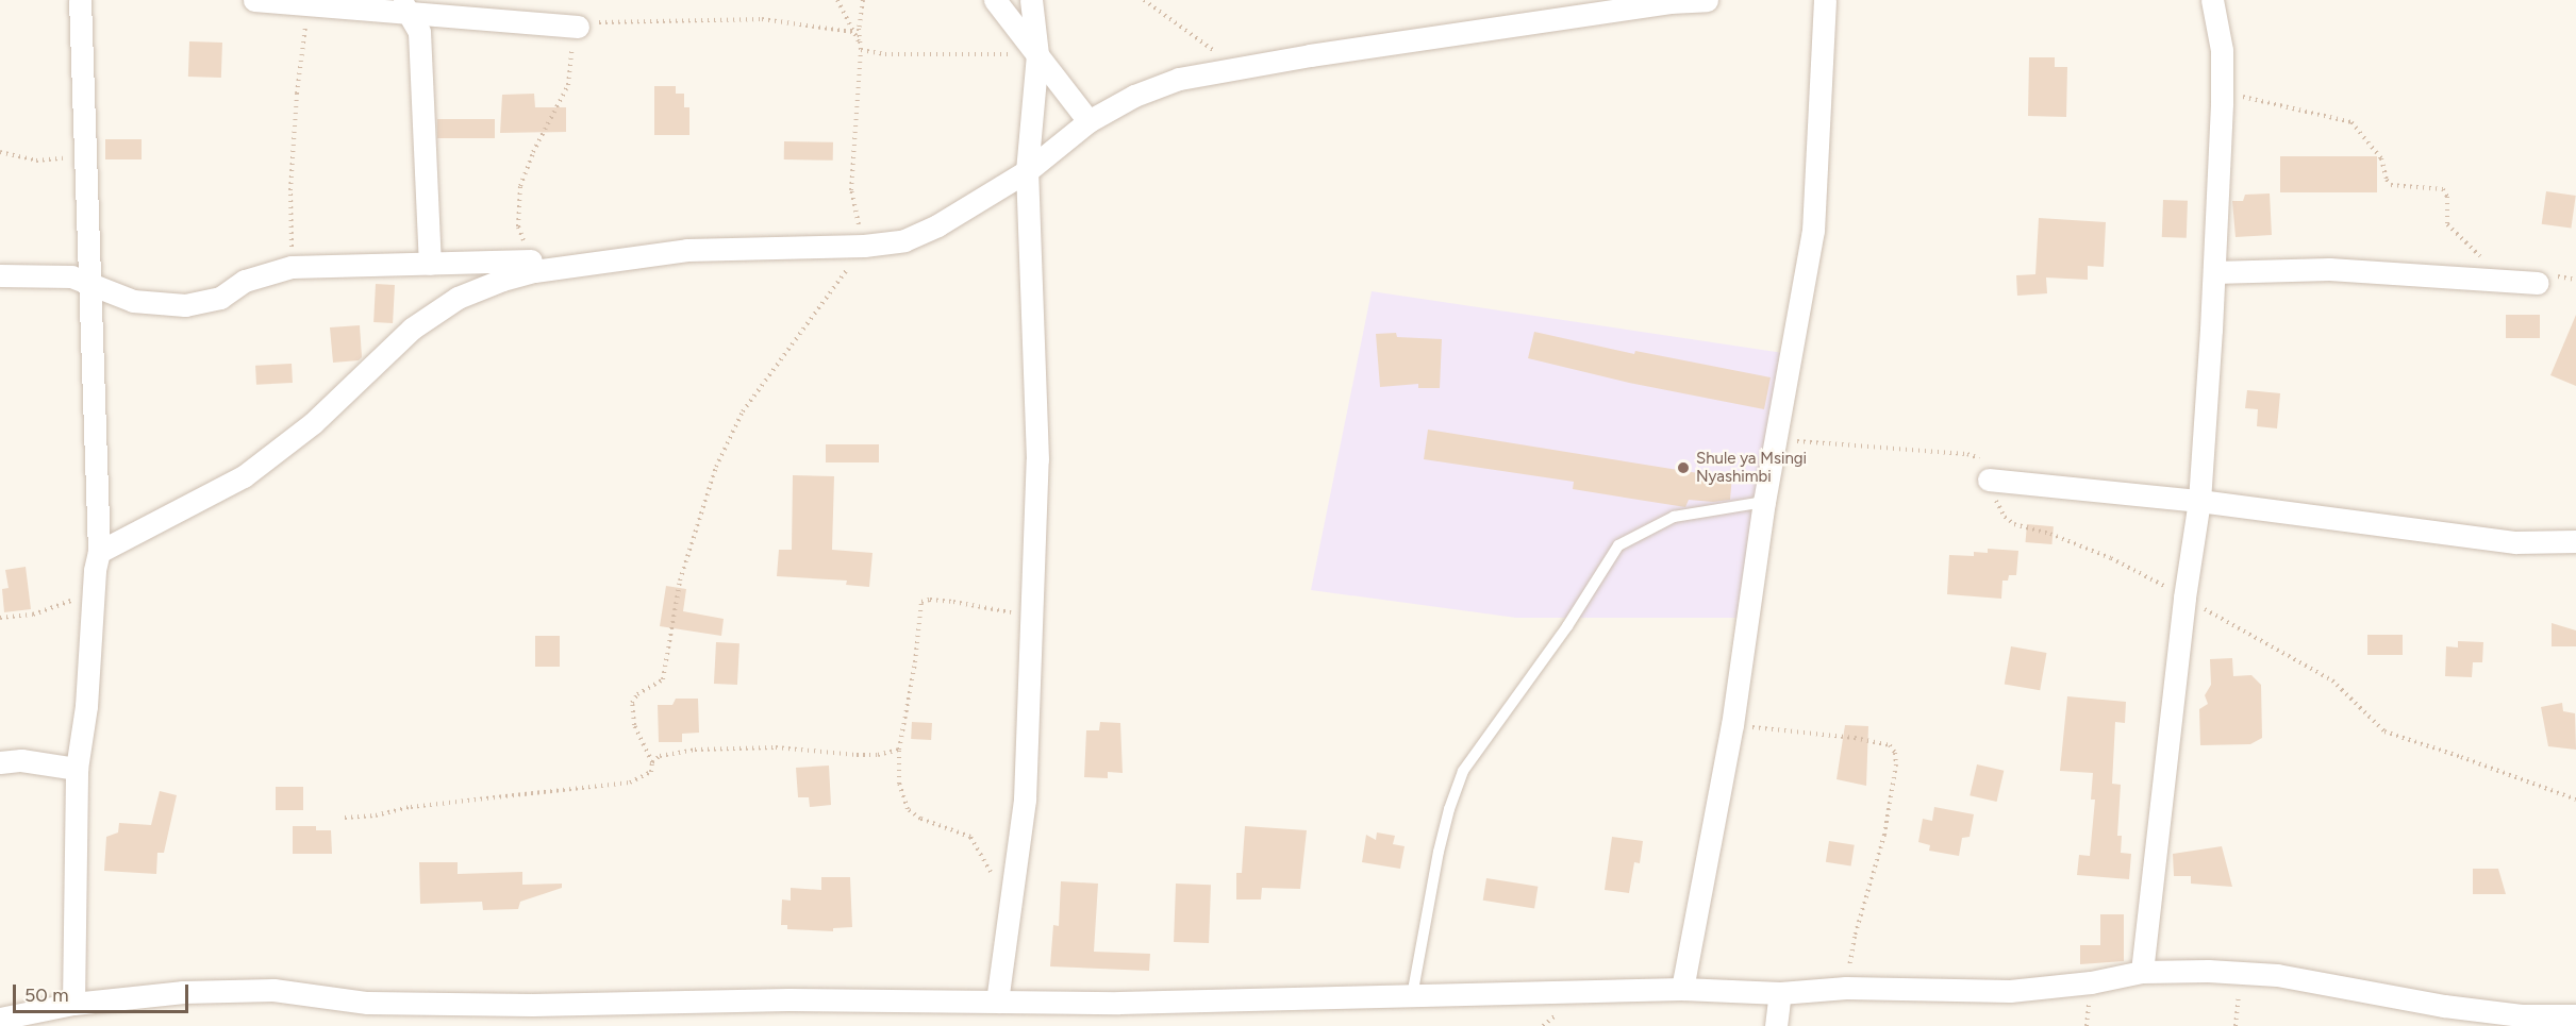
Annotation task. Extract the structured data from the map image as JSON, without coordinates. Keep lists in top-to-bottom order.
{
  "places": ["Shule ya Msingi Nyashimbi"],
  "scale_bar": "50 m"
}
